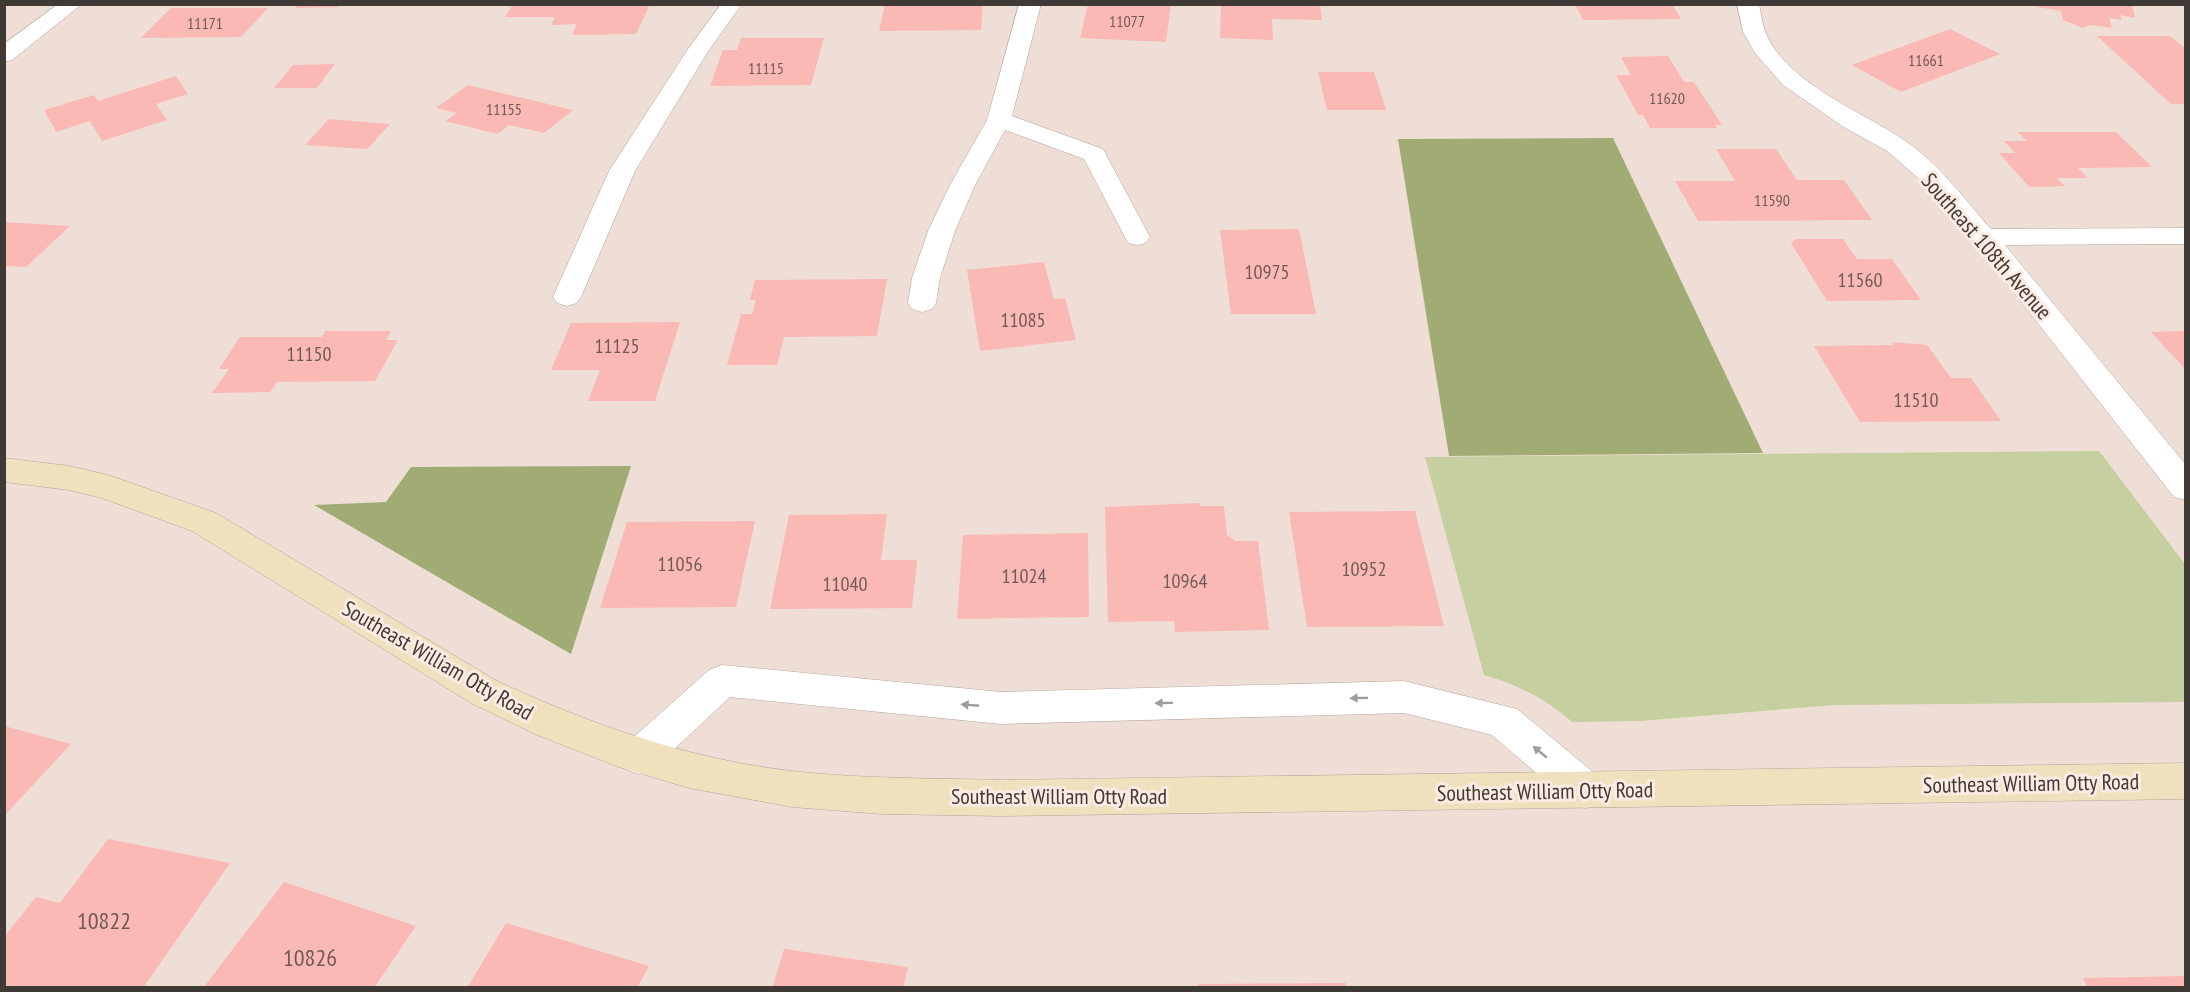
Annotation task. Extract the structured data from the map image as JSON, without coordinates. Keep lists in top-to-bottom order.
{
  "streets": {
    "street": ["Southeast 108th Avenue", "Southeast William Otty Road"]
  },
  "house_numbers": [
    "11077",
    "11171",
    "11661",
    "11115",
    "11620",
    "11155",
    "11590",
    "10975",
    "11560",
    "11085",
    "11125",
    "11150",
    "11510",
    "11056",
    "10952",
    "11024",
    "10964",
    "11040",
    "10822",
    "10826"
  ]
}
